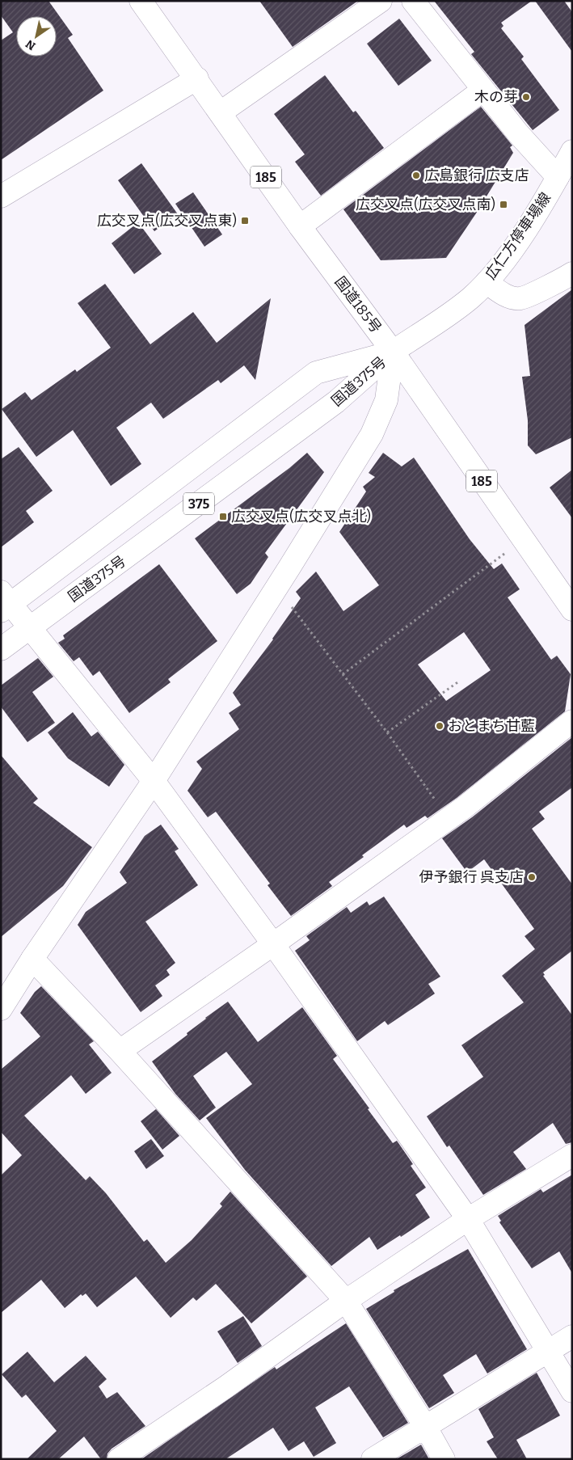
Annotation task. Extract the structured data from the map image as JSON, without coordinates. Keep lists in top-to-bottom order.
{
  "streets": {
    "main road": [
      "185",
      "広仁方停車場線",
      "国道185号",
      "国道375号",
      "375"
    ]
  },
  "crossings": [
    ["広仁方停車場線", "国道185号"],
    ["広仁方停車場線", "国道375号"],
    ["国道185号", "国道375号"]
  ],
  "places": {
    "other": [
      "木の芽",
      "広島銀行 広支店",
      "おとまち甘藍",
      "伊予銀行 呉支店"
    ],
    "transit": ["広交叉点(広交叉点南)", "広交叉点(広交叉点東)", "広交叉点(広交叉点北)"]
  },
  "north": "bottom left"
}
